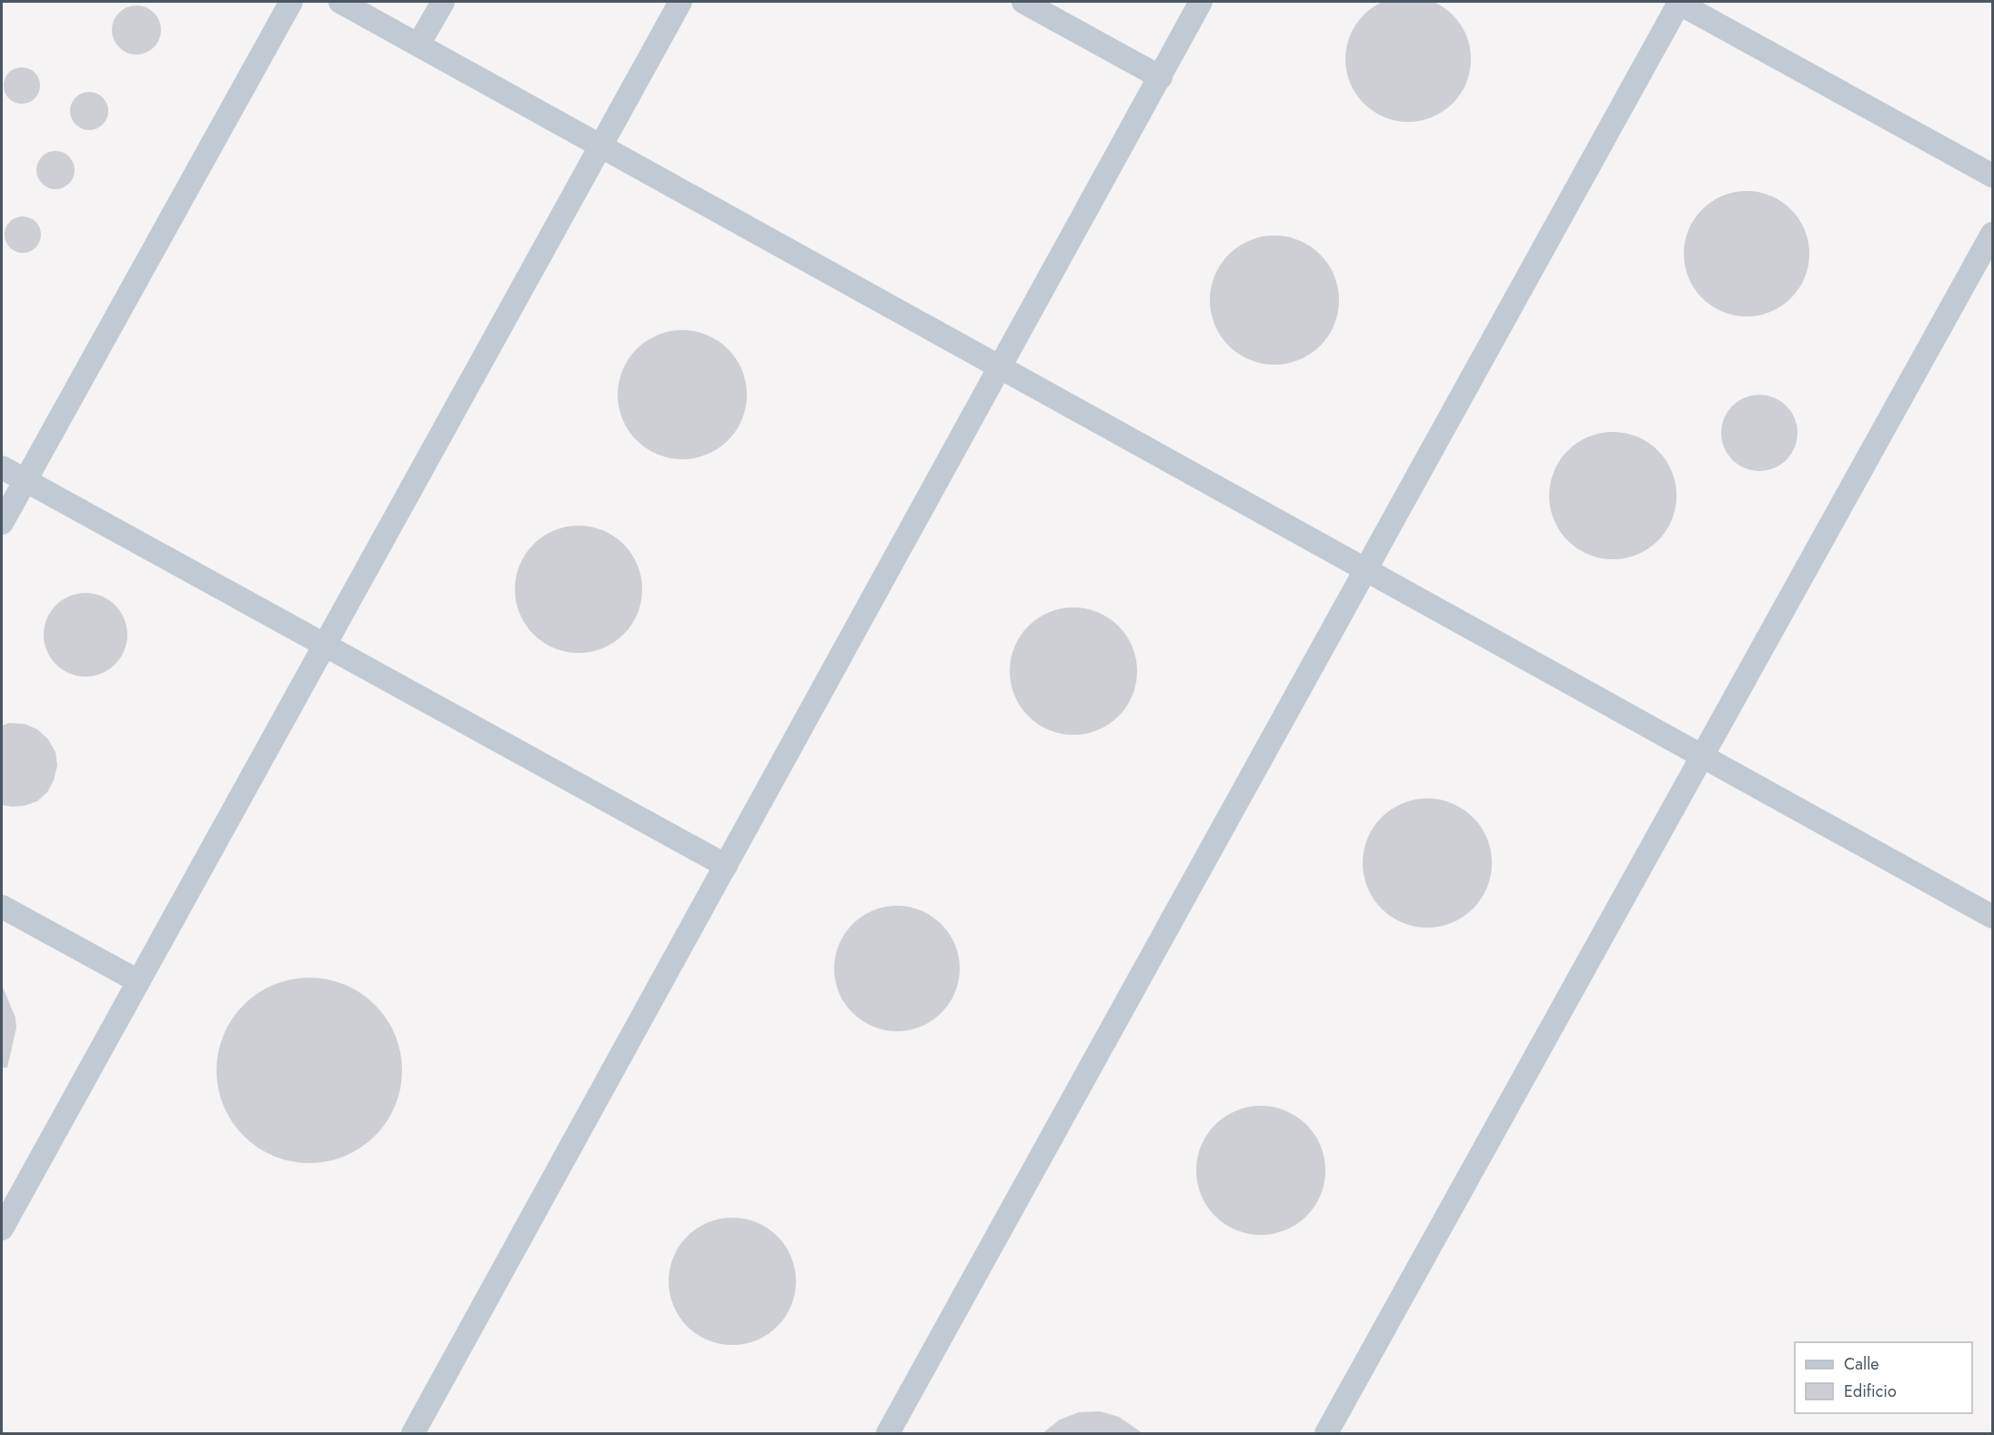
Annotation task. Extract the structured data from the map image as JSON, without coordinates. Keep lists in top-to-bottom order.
{
  "legend": ["Calle", "Edificio"]
}
